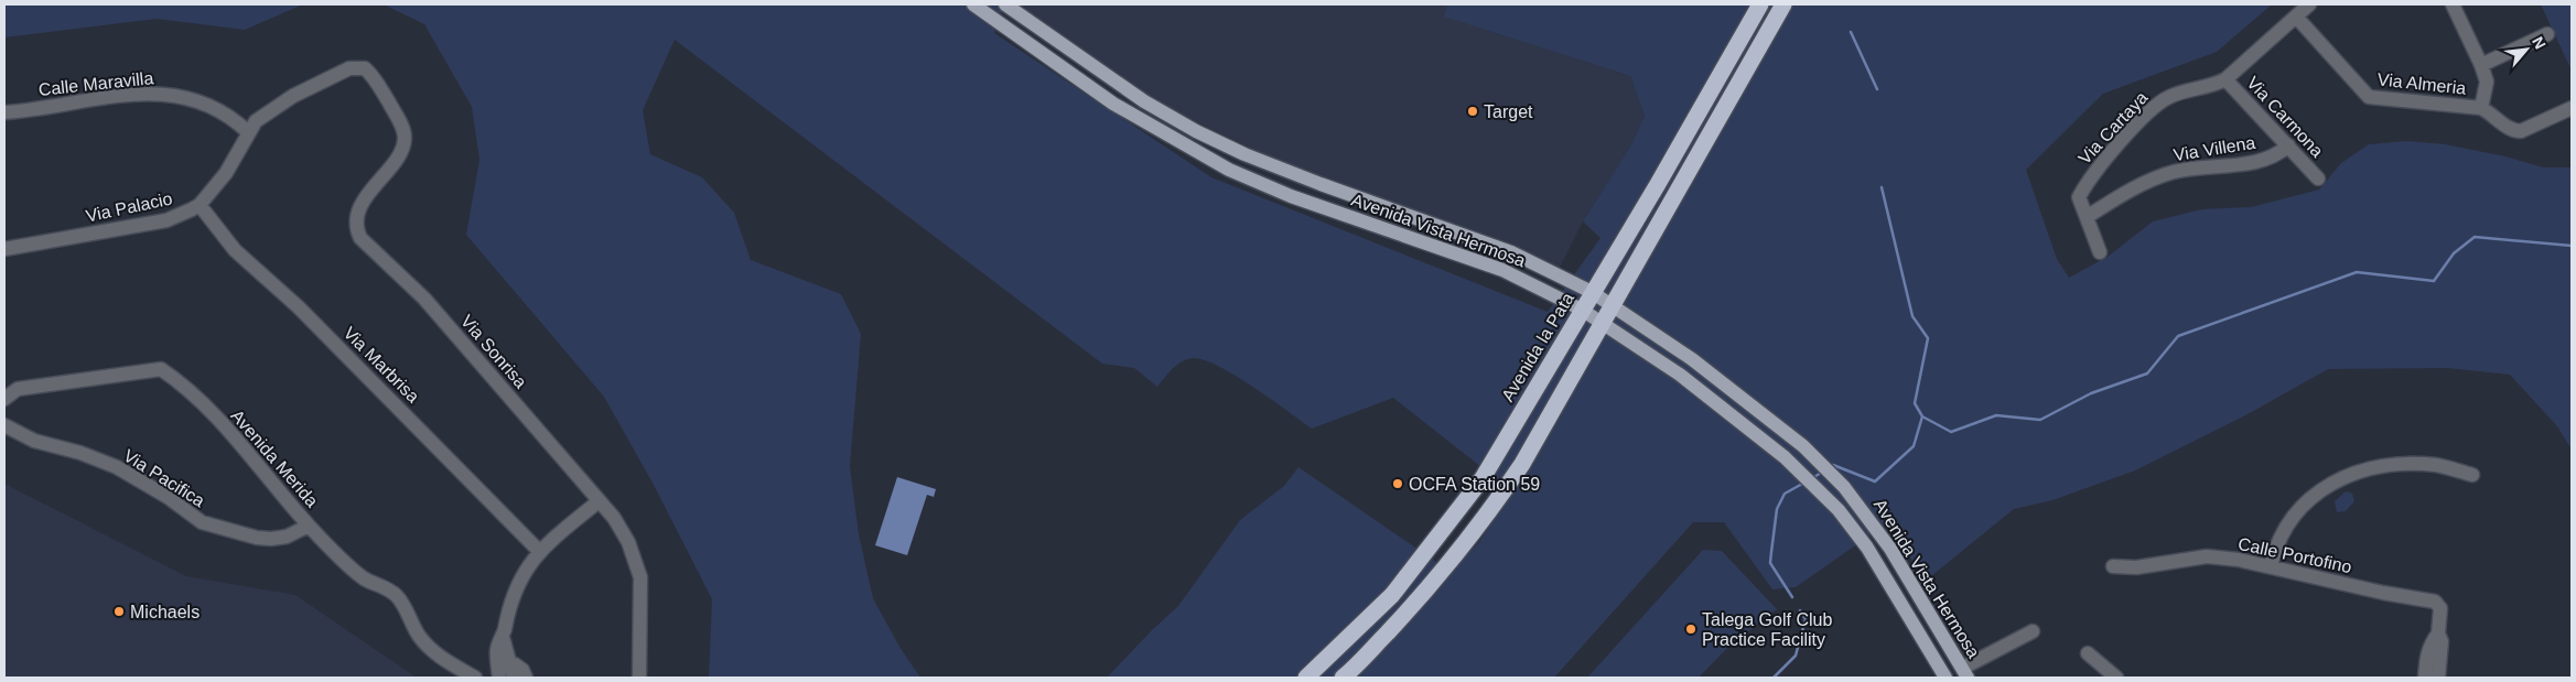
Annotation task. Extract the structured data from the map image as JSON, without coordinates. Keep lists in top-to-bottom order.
{
  "streets": {
    "highway": ["Avenida la Pata"],
    "main road": ["Avenida Vista Hermosa"],
    "street": [
      "Calle Maravilla",
      "Via Almeria",
      "Via Carmona",
      "Via Cartaya",
      "Via Villena",
      "Via Palacio",
      "Via Sonrisa",
      "Via Marbrisa",
      "Avenida Merida",
      "Via Pacifica",
      "Calle Portofino"
    ]
  },
  "crossings": [
    ["Calle Maravilla", "Via Palacio"],
    ["Via Almeria", "Via Cartaya"],
    ["Via Carmona", "Via Cartaya"],
    ["Via Carmona", "Via Villena"],
    ["Via Cartaya", "Via Villena"],
    ["Via Palacio", "Via Sonrisa"],
    ["Via Palacio", "Via Marbrisa"],
    ["Avenida Vista Hermosa", "Avenida la Pata"],
    ["Avenida Merida", "Via Pacifica"]
  ],
  "places": [
    "Target",
    "OCFA Station 59",
    "Michaels",
    "Talega Golf Club Practice Facility"
  ],
  "north": "top right"
}
